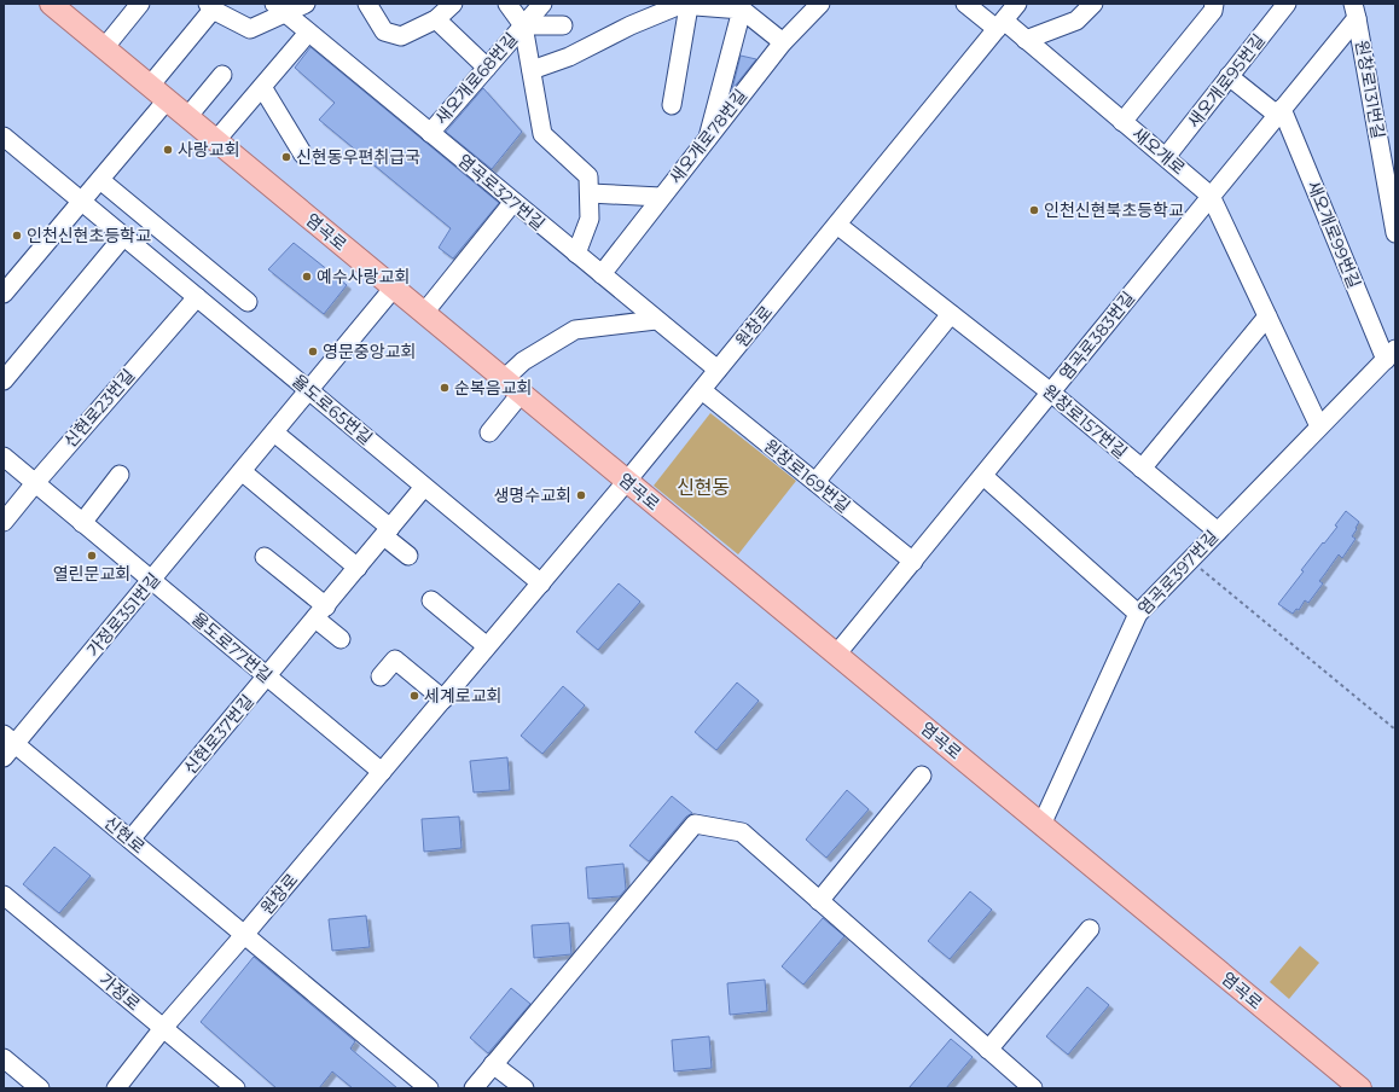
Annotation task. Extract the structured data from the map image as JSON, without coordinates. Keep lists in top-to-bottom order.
{
  "streets": {
    "main road": ["염곡로"],
    "street": [
      "새오개로68번길",
      "새오개로95번길",
      "원창로131번길",
      "새오개로78번길",
      "새오개로",
      "염곡로327번길",
      "새오개로99번길",
      "원창로",
      "염곡로383번길",
      "신현로23번길",
      "율도로65번길",
      "원창로157번길",
      "원창로169번길",
      "염곡로397번길",
      "가정로351번길",
      "율도로77번길",
      "신현로37번길",
      "신현로",
      "가정로"
    ]
  },
  "crossings": [
    ["새오개로68번길", "염곡로327번길"],
    ["새오개로95번길", "새오개로"],
    ["새오개로78번길", "염곡로327번길"],
    ["새오개로", "원창로"],
    ["새오개로", "염곡로383번길"],
    ["새오개로", "염곡로397번길"],
    ["염곡로327번길", "원창로"],
    ["염곡로", "원창로"],
    ["염곡로", "염곡로383번길"],
    ["염곡로", "염곡로397번길"],
    ["염곡로", "가정로351번길"],
    ["새오개로99번길", "염곡로397번길"],
    ["원창로", "율도로65번길"],
    ["원창로", "원창로157번길"],
    ["원창로", "원창로169번길"],
    ["원창로", "율도로77번길"],
    ["원창로", "신현로"],
    ["원창로", "가정로"],
    ["염곡로383번길", "원창로157번길"],
    ["염곡로383번길", "원창로169번길"],
    ["신현로23번길", "율도로65번길"],
    ["신현로23번길", "율도로77번길"],
    ["율도로65번길", "가정로351번길"],
    ["율도로65번길", "신현로37번길"],
    ["원창로157번길", "염곡로397번길"],
    ["가정로351번길", "율도로77번길"],
    ["가정로351번길", "신현로"],
    ["율도로77번길", "신현로37번길"],
    ["신현로37번길", "신현로"]
  ],
  "districts": ["신현동"],
  "places": [
    "사랑교회",
    "신현동우편취급국",
    "인천신현북초등학교",
    "인천신현초등학교",
    "예수사랑교회",
    "영문중앙교회",
    "순복음교회",
    "생명수교회",
    "열린문교회",
    "세계로교회"
  ]
}
